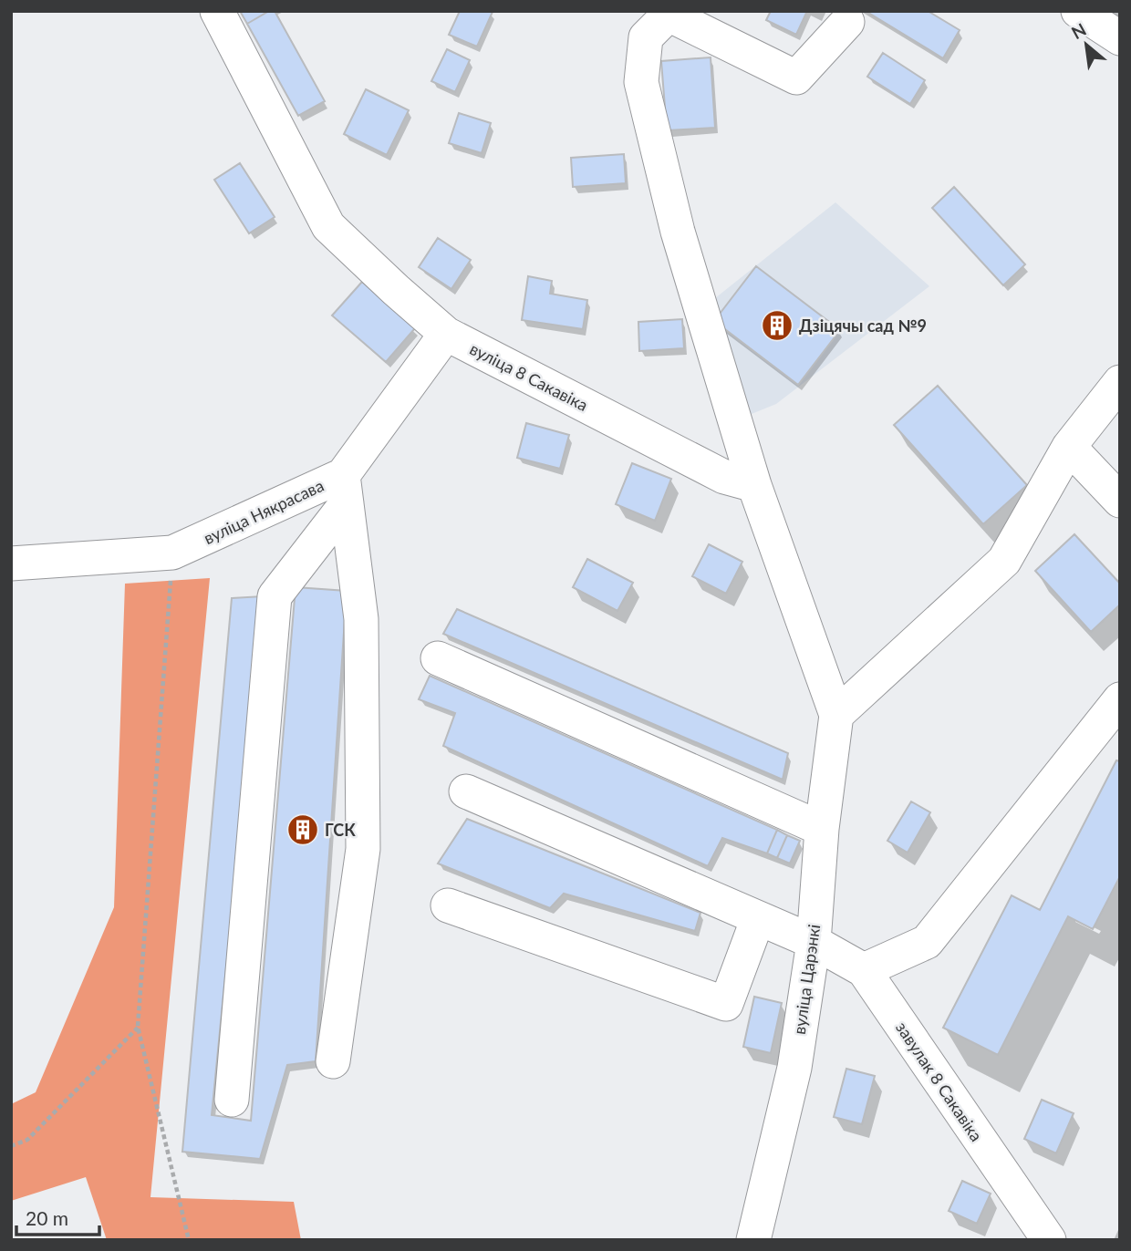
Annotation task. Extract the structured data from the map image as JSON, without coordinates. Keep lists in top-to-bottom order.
{
  "streets": {
    "street": [
      "вуліца 8 Сакавіка",
      "вуліца Някрасава",
      "вуліца Царэнкі",
      "завулак 8 Сакавіка"
    ]
  },
  "crossings": [
    ["вуліца 8 Сакавіка", "вуліца Някрасава"],
    ["вуліца Царэнкі", "завулак 8 Сакавіка"]
  ],
  "places": {
    "building": ["Дзіцячы сад №9", "ГСК"]
  },
  "scale_bar": "20 m",
  "north": "top left"
}
